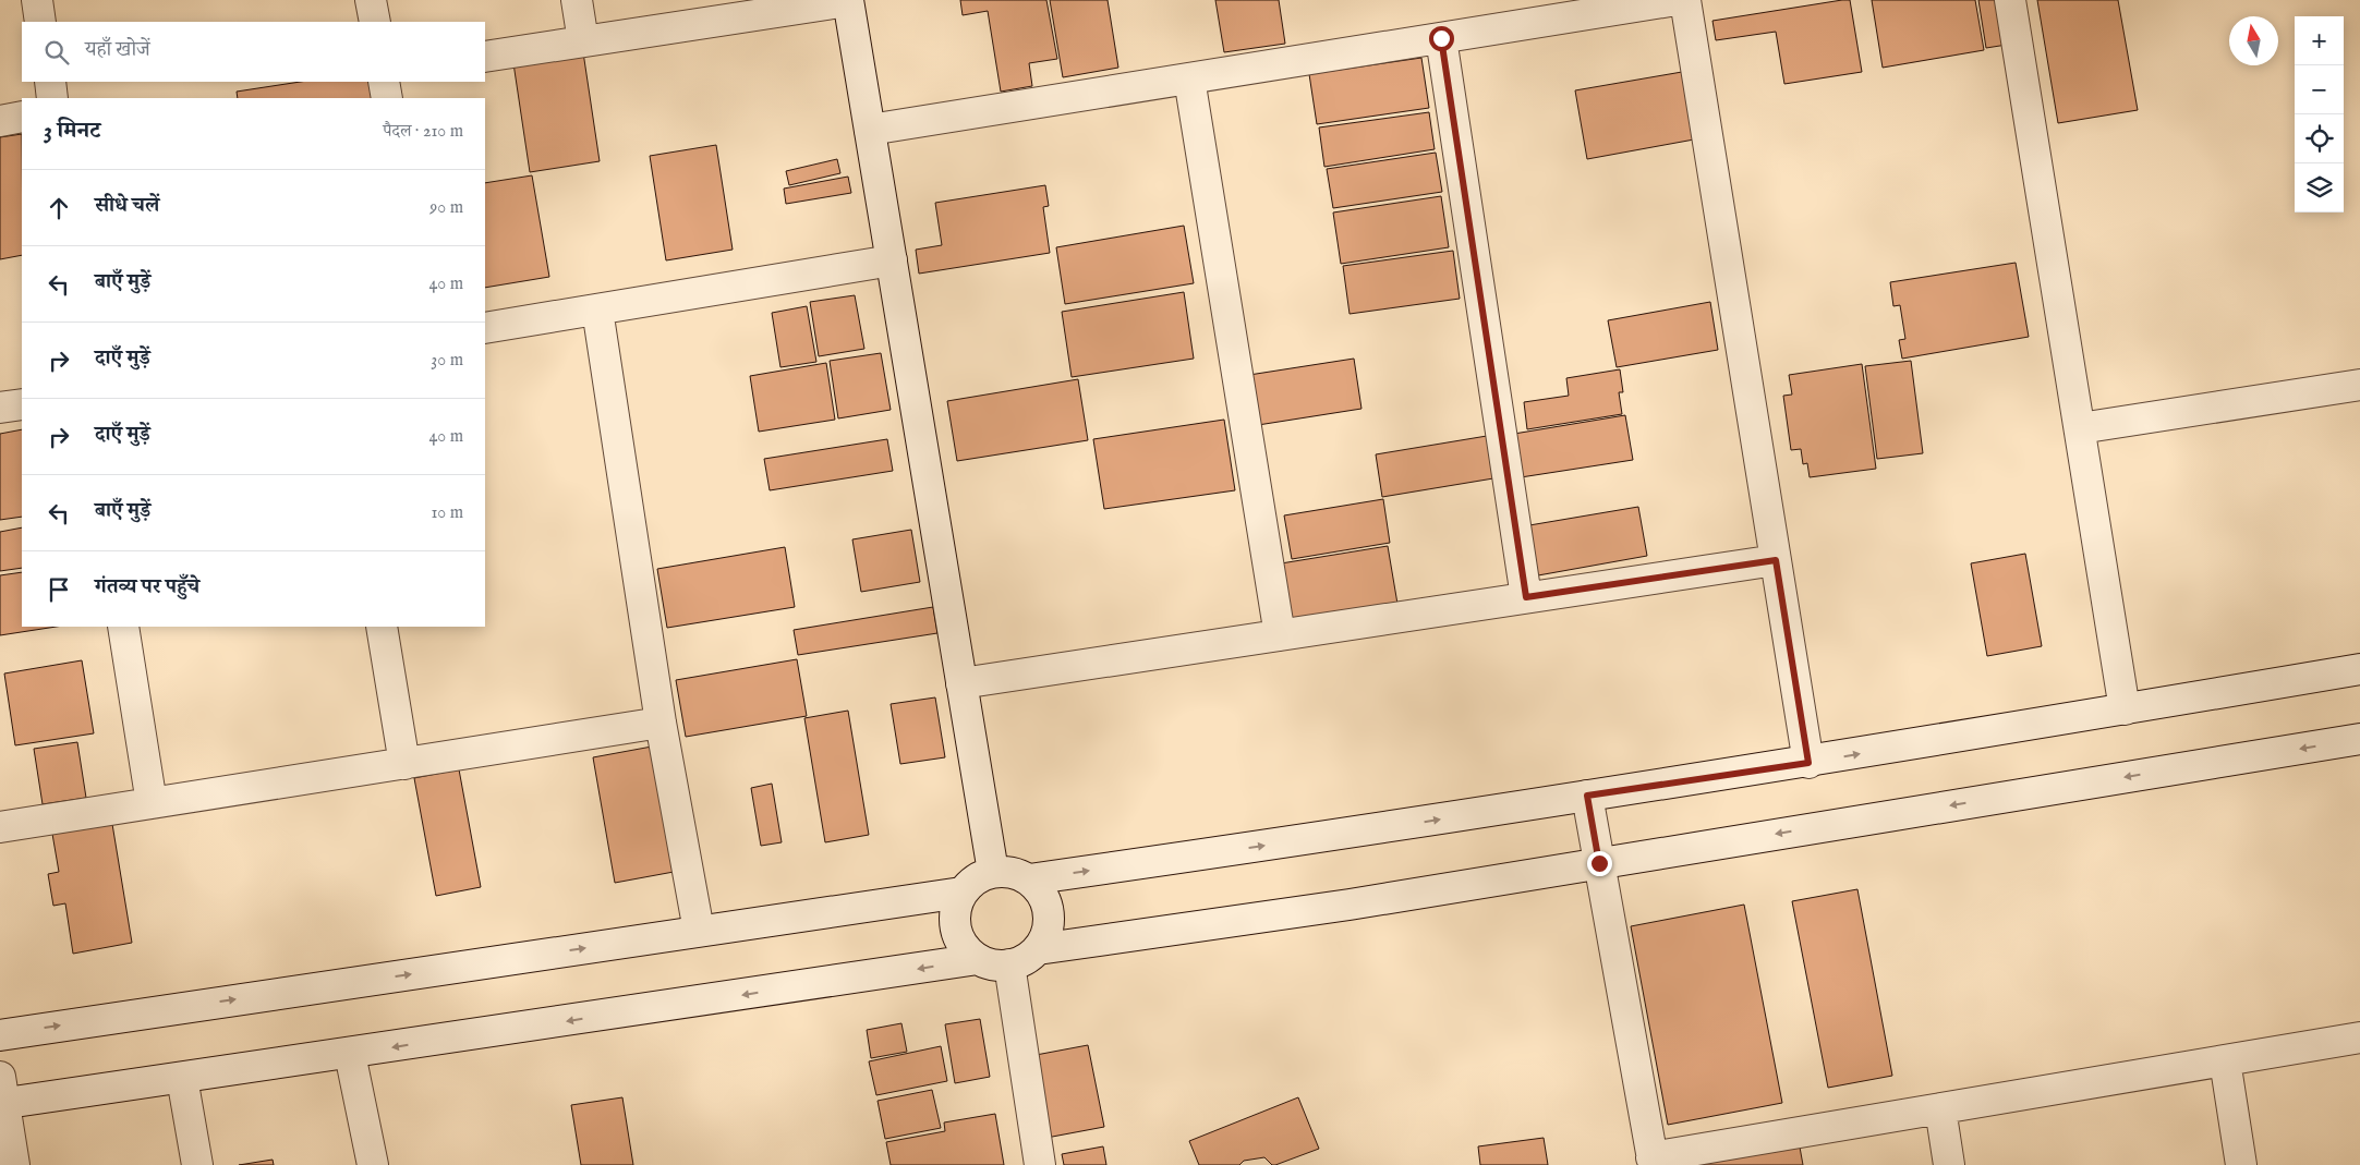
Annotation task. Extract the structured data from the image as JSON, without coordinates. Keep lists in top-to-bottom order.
{
  "north": "top",
  "page": {
    "map_buttons": ["+", "−"],
    "search": "यहाँ खोजें",
    "heading": ["3 मिनट", "पैदल · 210 m"],
    "list": [
      ["सीधे चलें", "90 m"],
      ["बाएँ मुड़ें", "40 m"],
      ["दाएँ मुड़ें", "30 m"],
      ["दाएँ मुड़ें", "40 m"],
      ["बाएँ मुड़ें", "10 m"],
      "गंतव्य पर पहुँचे"
    ]
  }
}
